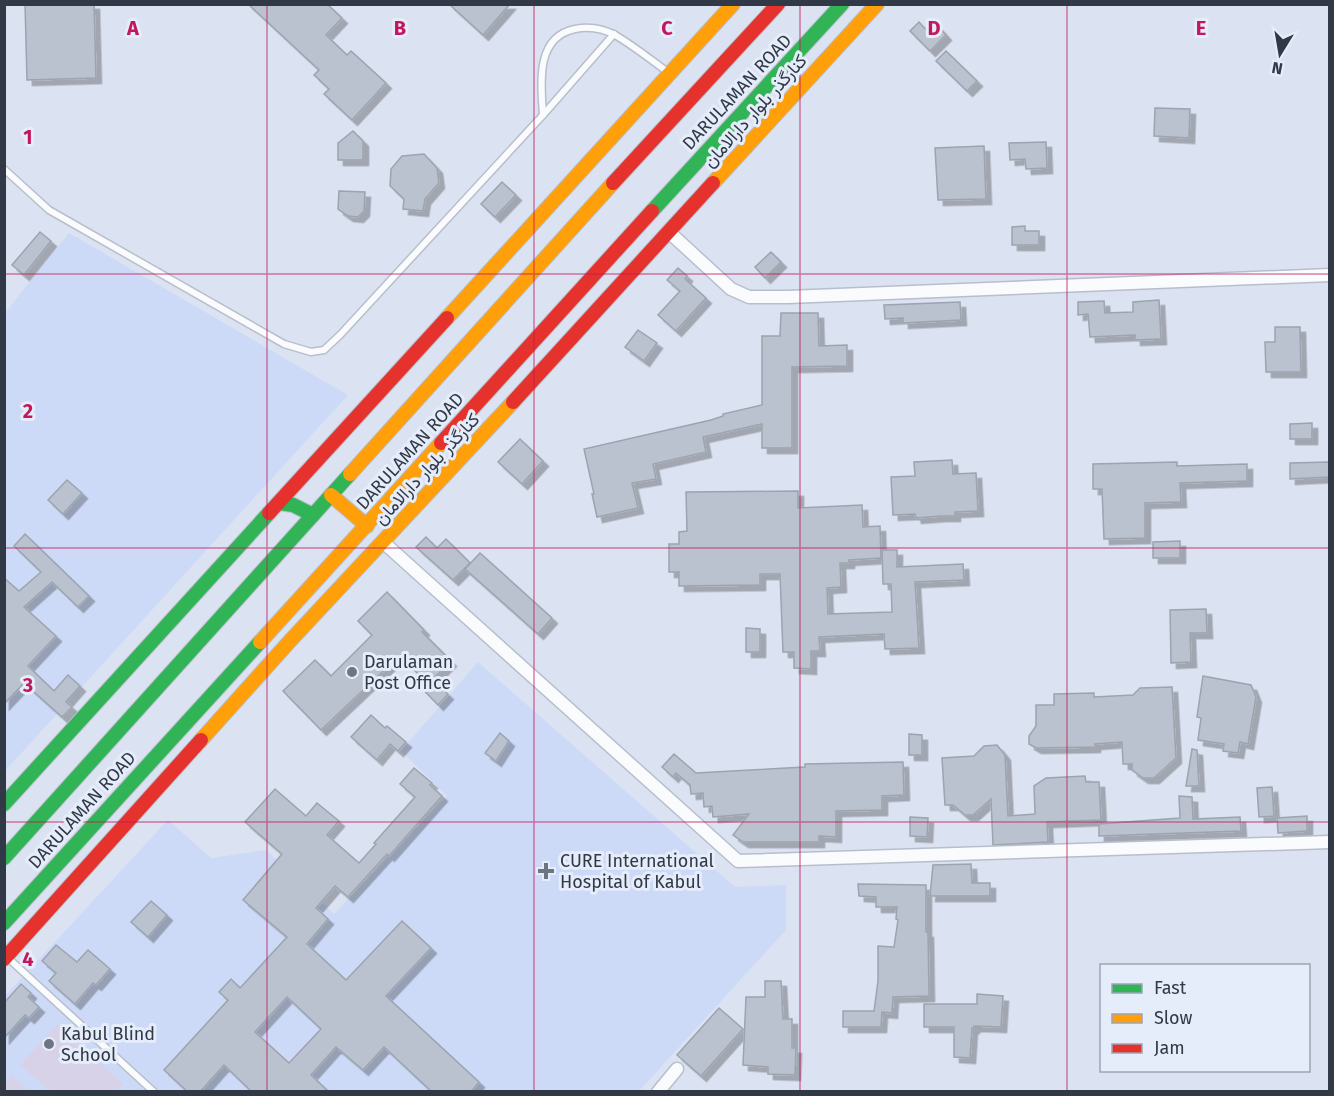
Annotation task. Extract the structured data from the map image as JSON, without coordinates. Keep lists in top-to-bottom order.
{
  "streets": {
    "main road": ["DARULAMAN ROAD", "کنارگذر بلوار دارالامان"]
  },
  "places": {
    "other": ["Darulaman Post Office", "Kabul Blind School"],
    "health": ["CURE International Hospital of Kabul"]
  },
  "legend": ["Fast", "Slow", "Jam"],
  "north": "bottom",
  "grid": {
    "columns": [
      "A",
      "B",
      "C",
      "D",
      "E"
    ],
    "rows": [
      "1",
      "2",
      "3",
      "4"
    ]
  }
}
